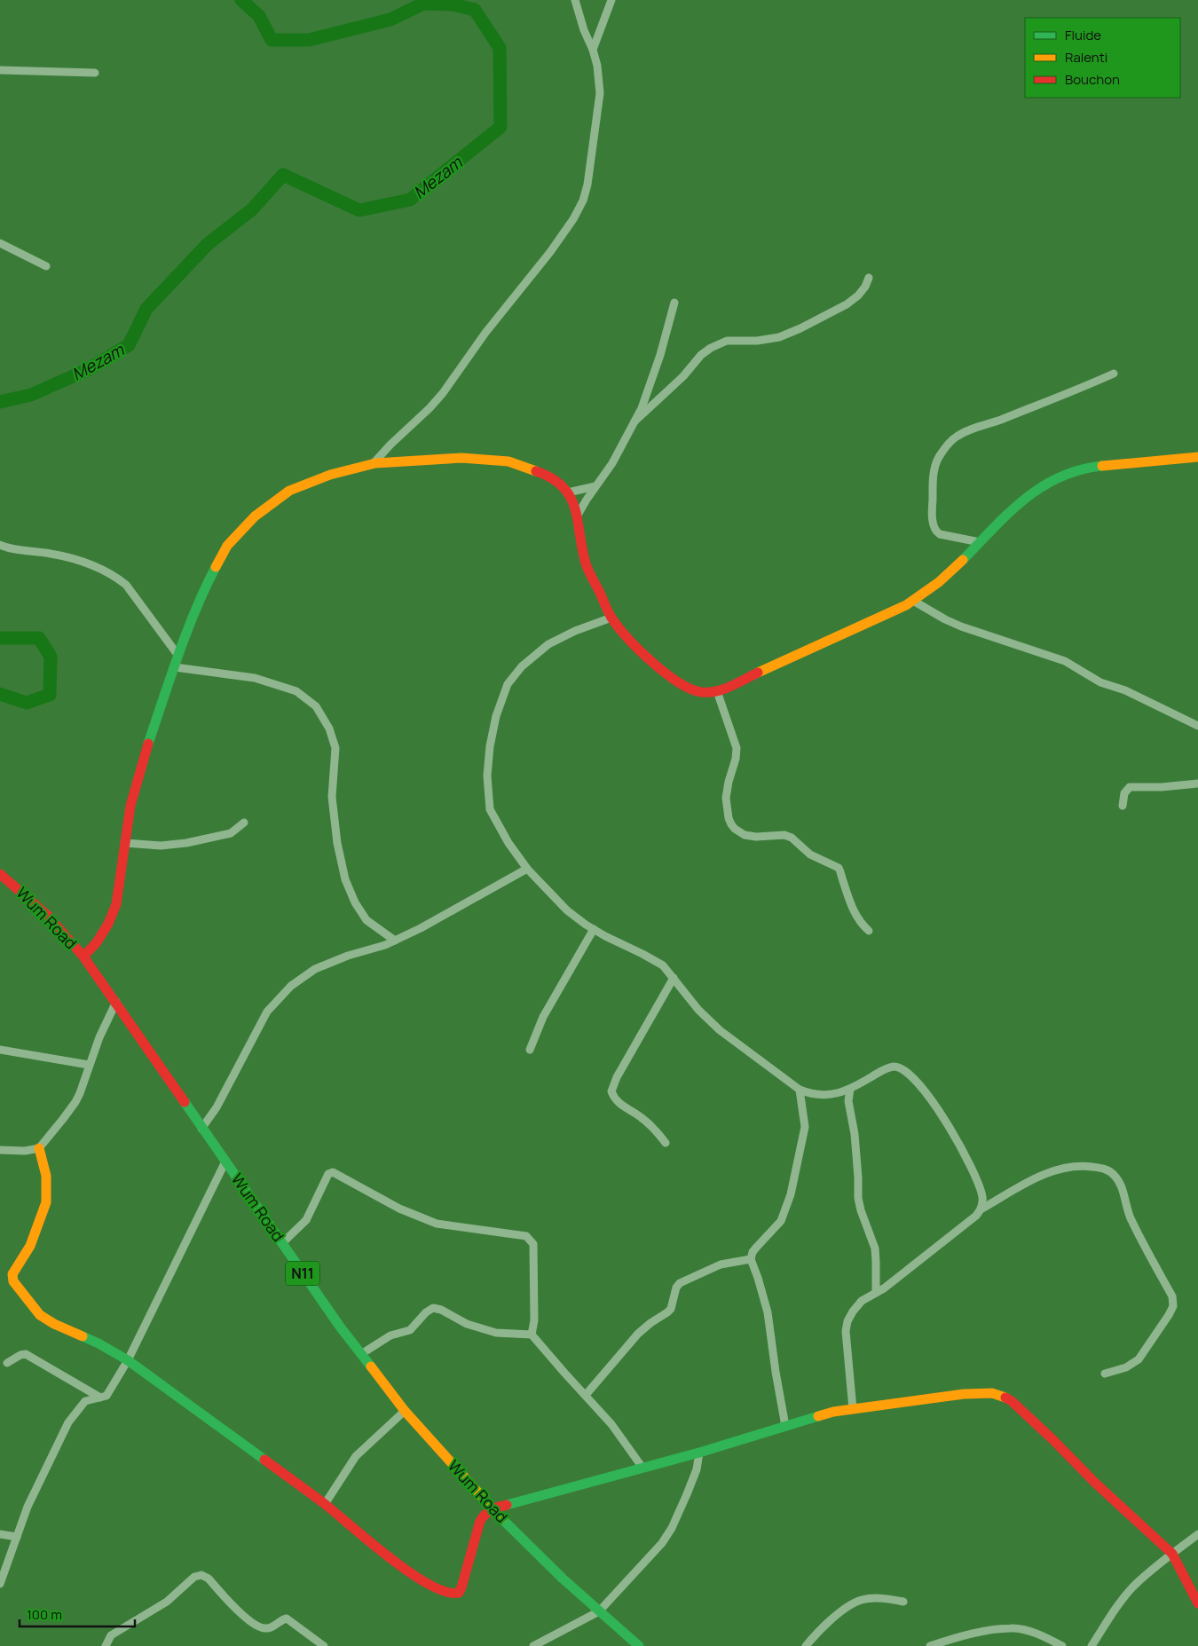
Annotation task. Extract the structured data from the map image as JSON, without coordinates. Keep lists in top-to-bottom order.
{
  "streets": {
    "main road": ["Wum Road", "N11"]
  },
  "water": ["Mezam"],
  "legend": ["Fluide", "Ralenti", "Bouchon"],
  "scale_bar": "100 m"
}
